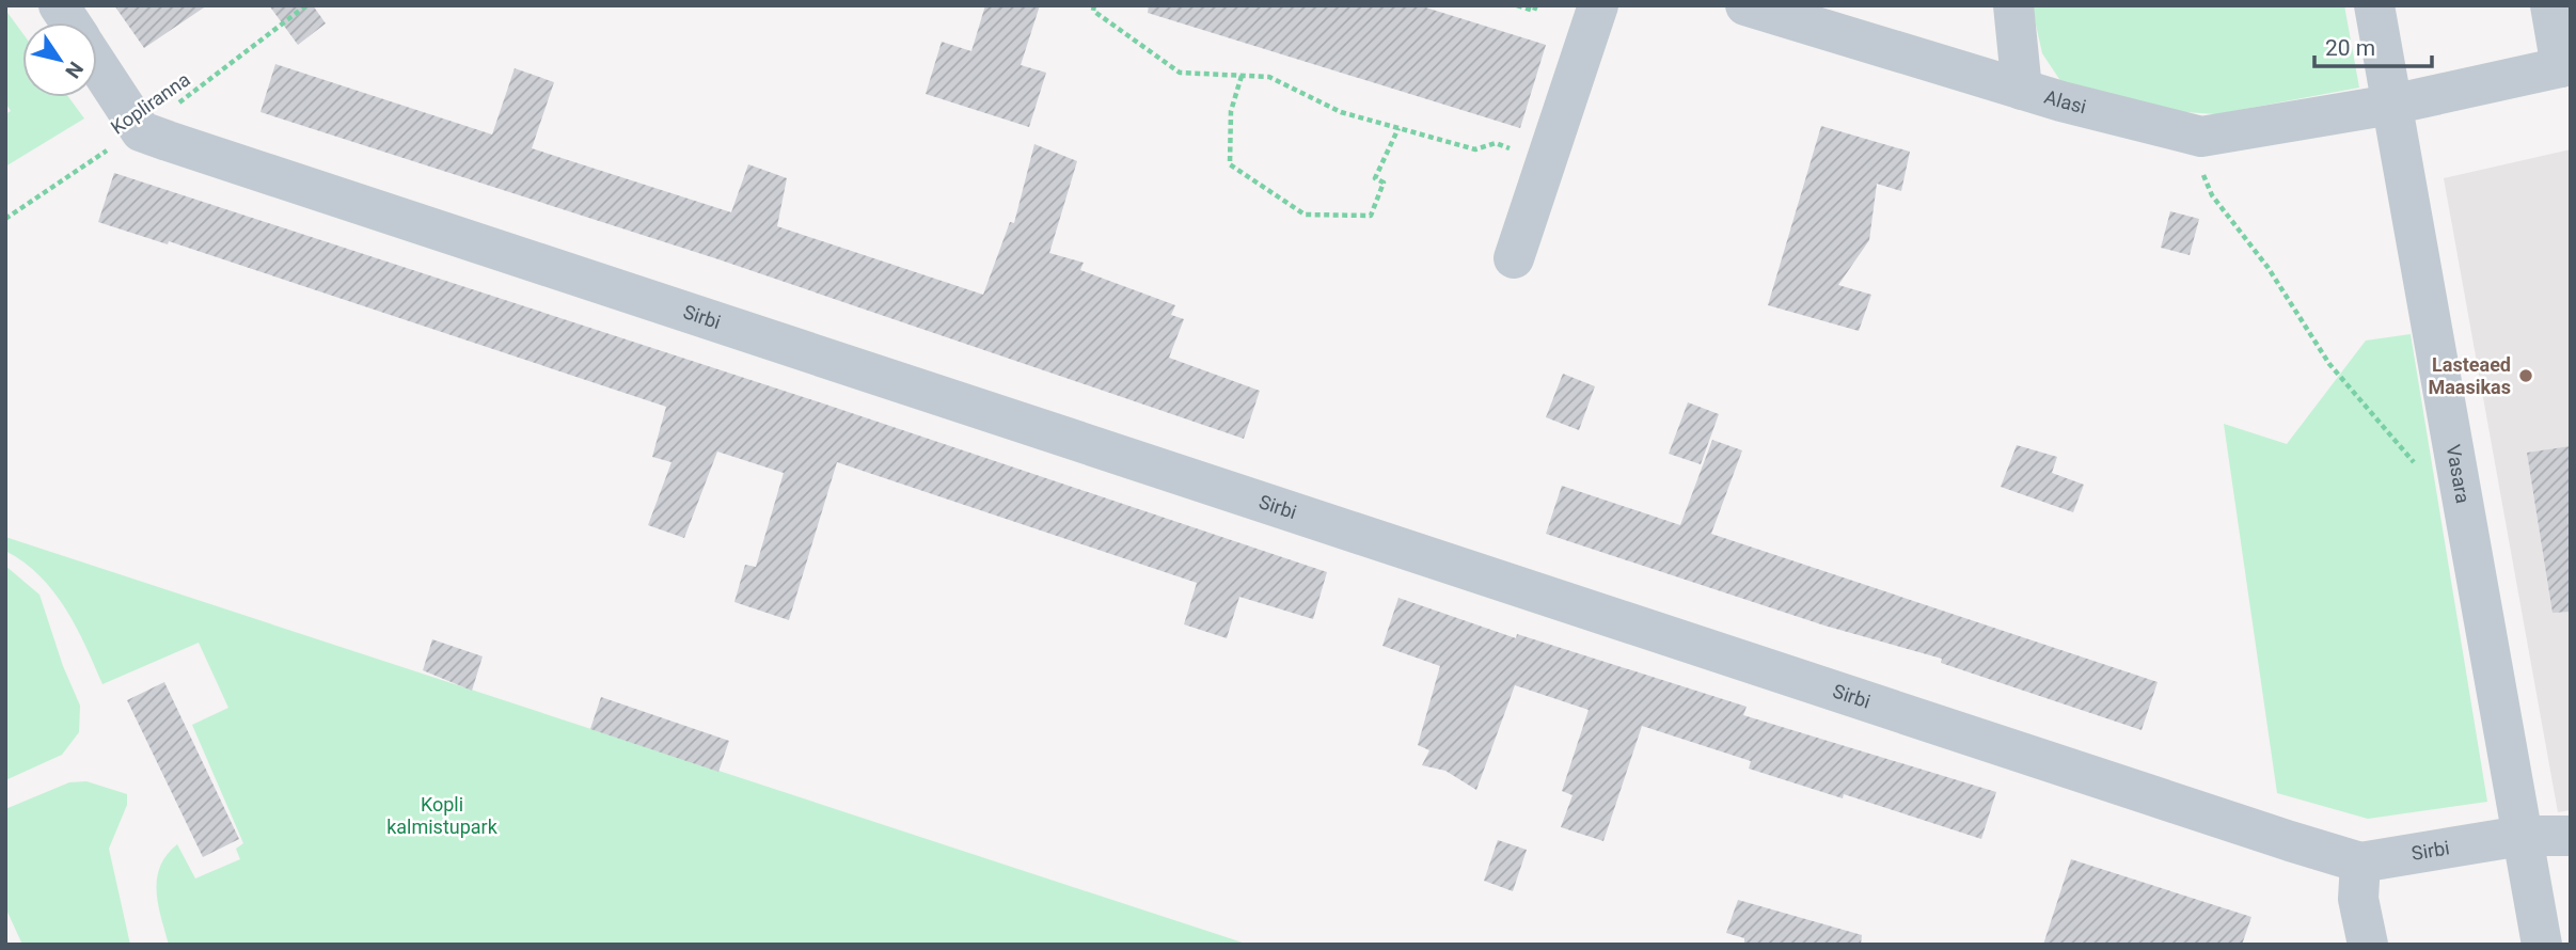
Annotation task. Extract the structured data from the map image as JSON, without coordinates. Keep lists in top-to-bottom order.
{
  "streets": {
    "street": ["Alasi", "Sirbi", "Vasara"],
    "path": ["Kopliranna"]
  },
  "crossings": [
    ["Alasi", "Vasara"],
    ["Kopliranna", "Sirbi"],
    ["Sirbi", "Vasara"]
  ],
  "parks": ["Kopli kalmistupark"],
  "places": ["Lasteaed Maasikas"],
  "scale_bar": "20 m",
  "north": "bottom right"
}
